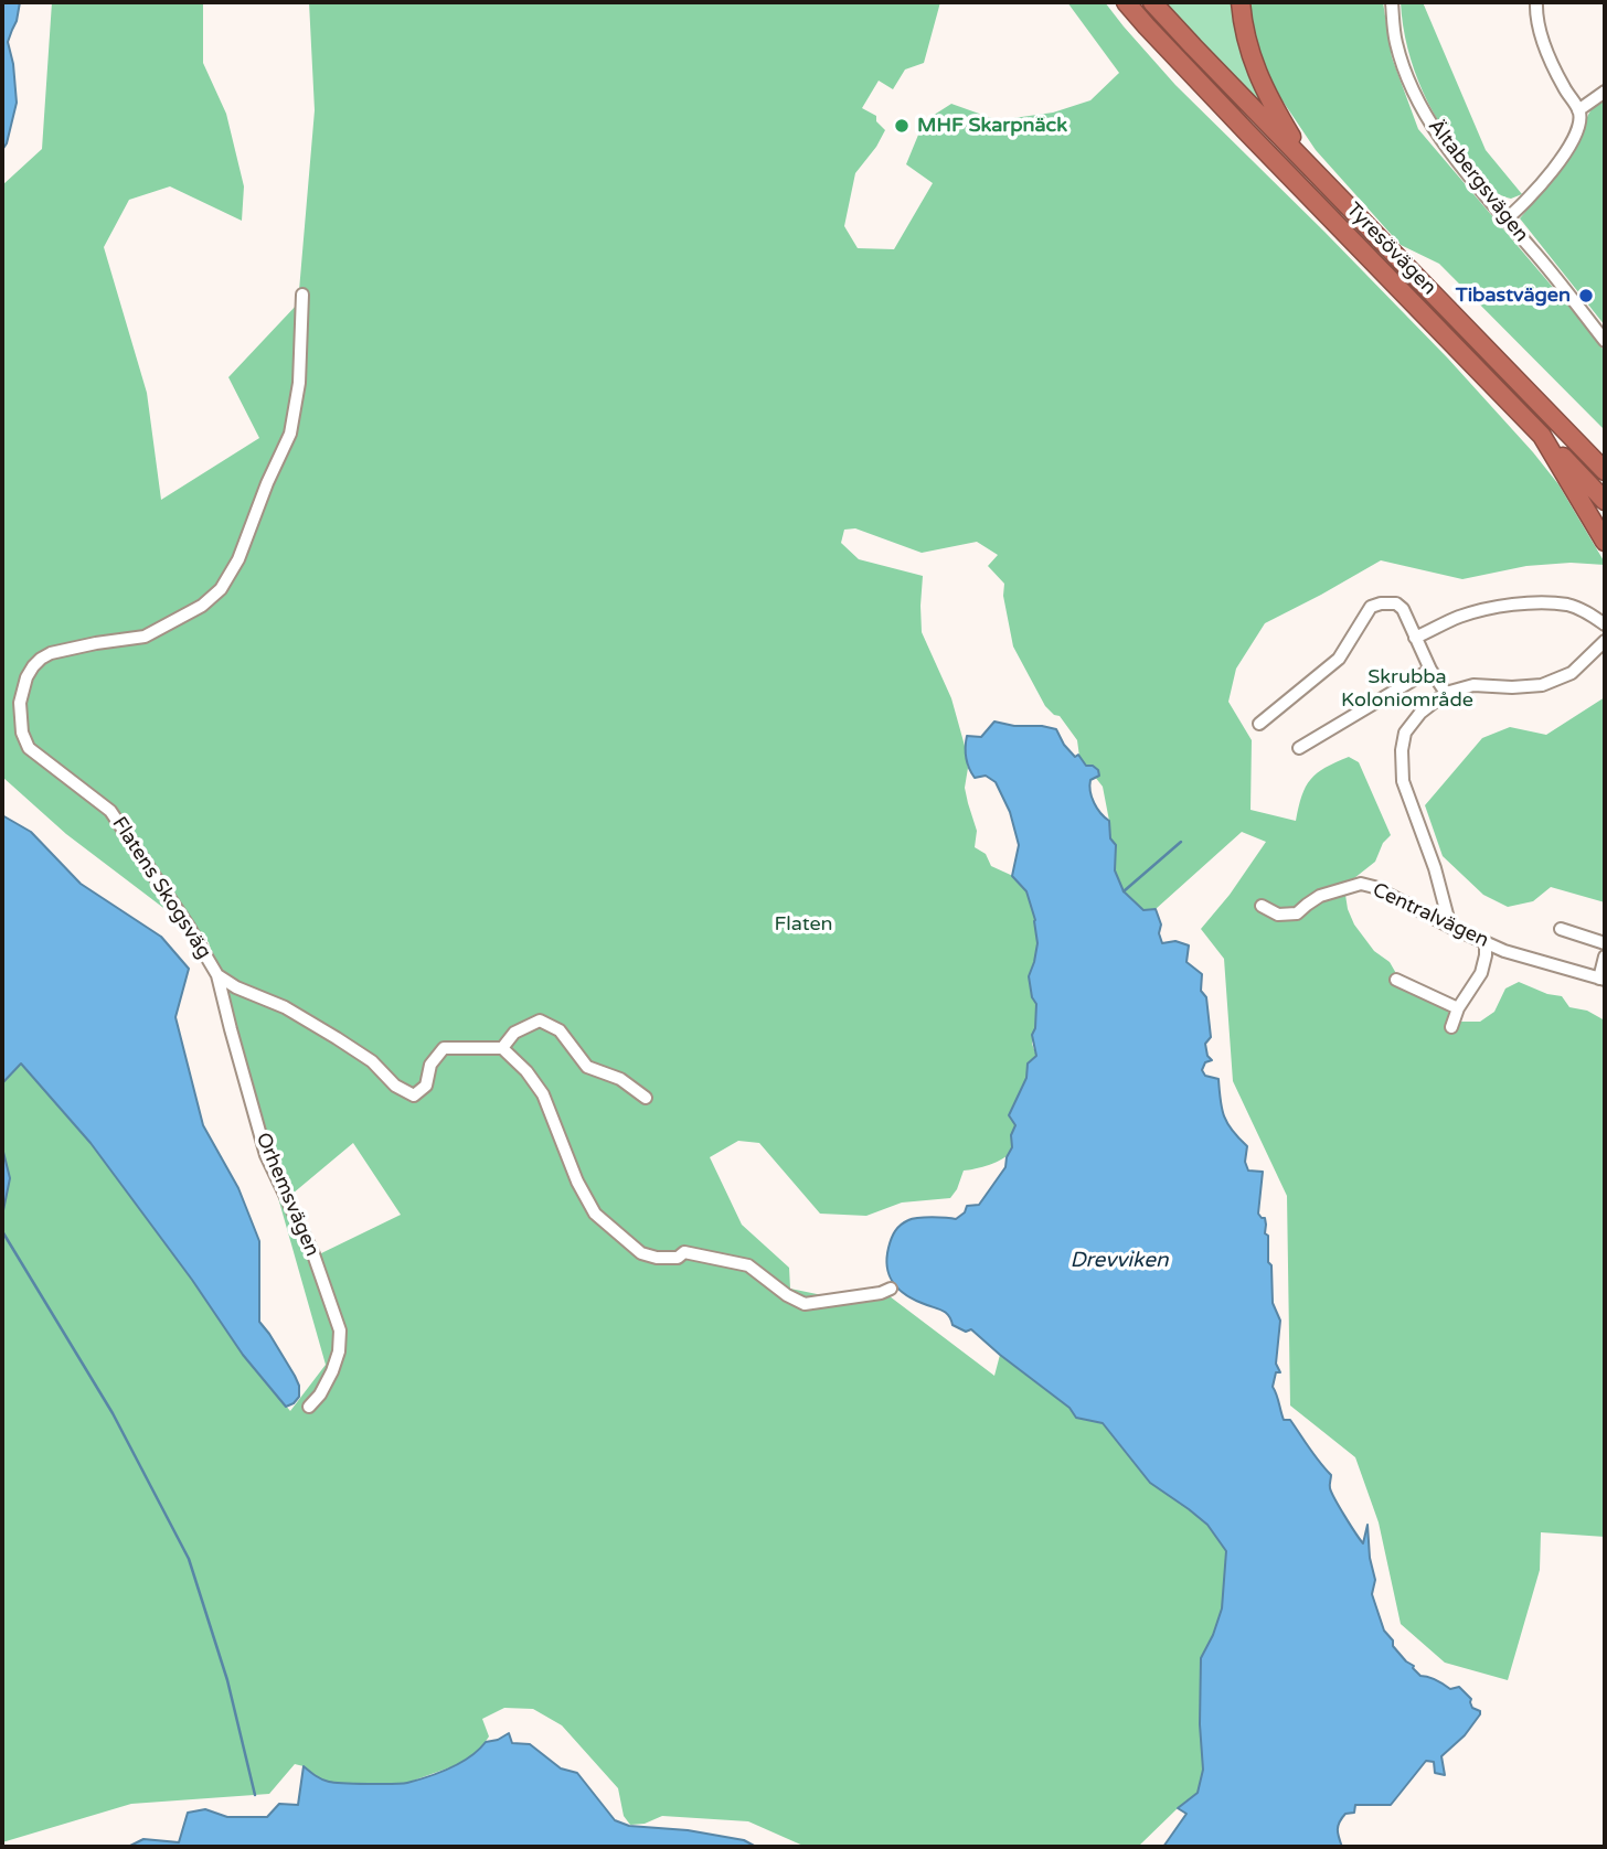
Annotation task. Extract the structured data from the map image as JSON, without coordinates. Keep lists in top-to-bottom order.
{
  "streets": {
    "highway": ["Tyresövägen"],
    "street": [
      "Ältabergsvägen",
      "Flatens Skogsväg",
      "Centralvägen",
      "Orhemsvägen"
    ]
  },
  "crossings": [
    ["Flatens Skogsväg", "Orhemsvägen"]
  ],
  "water": ["Drevviken"],
  "parks": ["Skrubba Koloniområde", "Flaten"],
  "places": ["MHF Skarpnäck", "Tibastvägen"]
}
